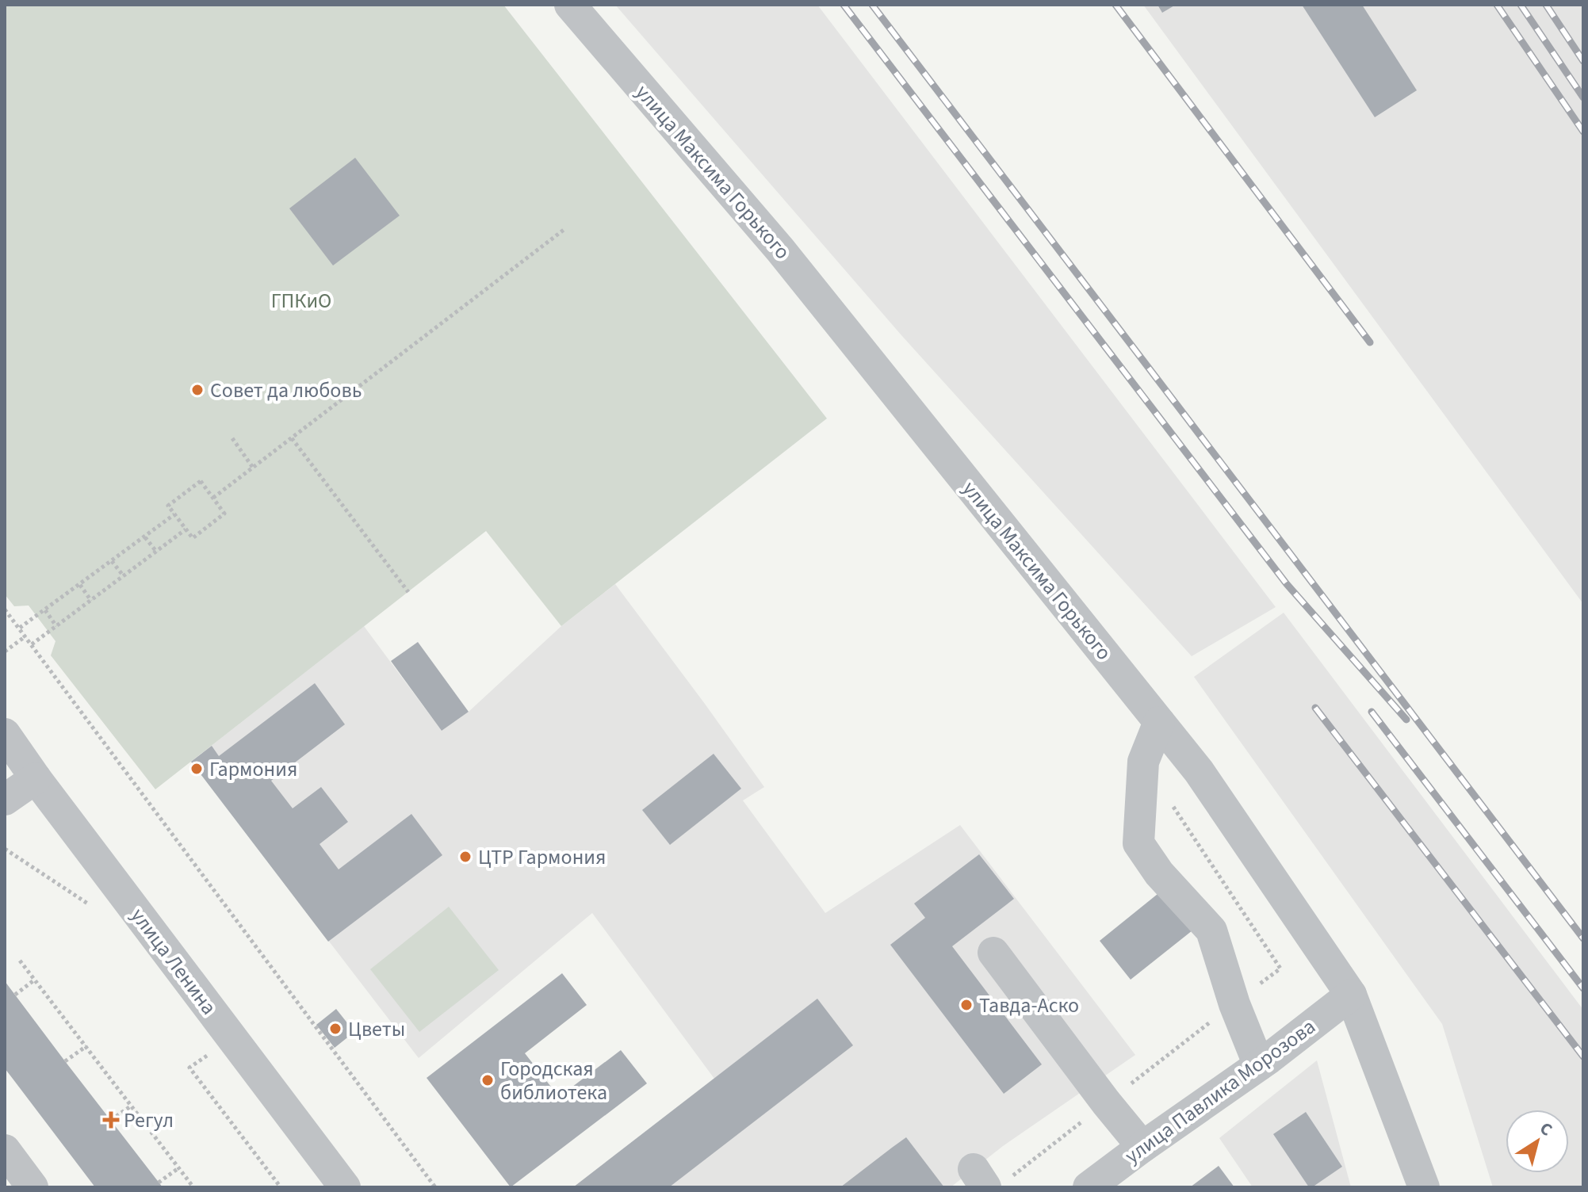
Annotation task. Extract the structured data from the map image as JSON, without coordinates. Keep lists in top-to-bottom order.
{
  "streets": {
    "street": ["улица Максима Горького", "улица Ленина", "улица Павлика Морозова"]
  },
  "crossings": [
    ["улица Максима Горького", "улица Павлика Морозова"]
  ],
  "parks": ["ГПКиО"],
  "places": {
    "other": [
      "Совет да любовь",
      "Гармония",
      "ЦТР Гармония",
      "Тавда-Аско",
      "Цветы",
      "Городская библиотека"
    ],
    "health": ["Регул"]
  },
  "north": "top right"
}
